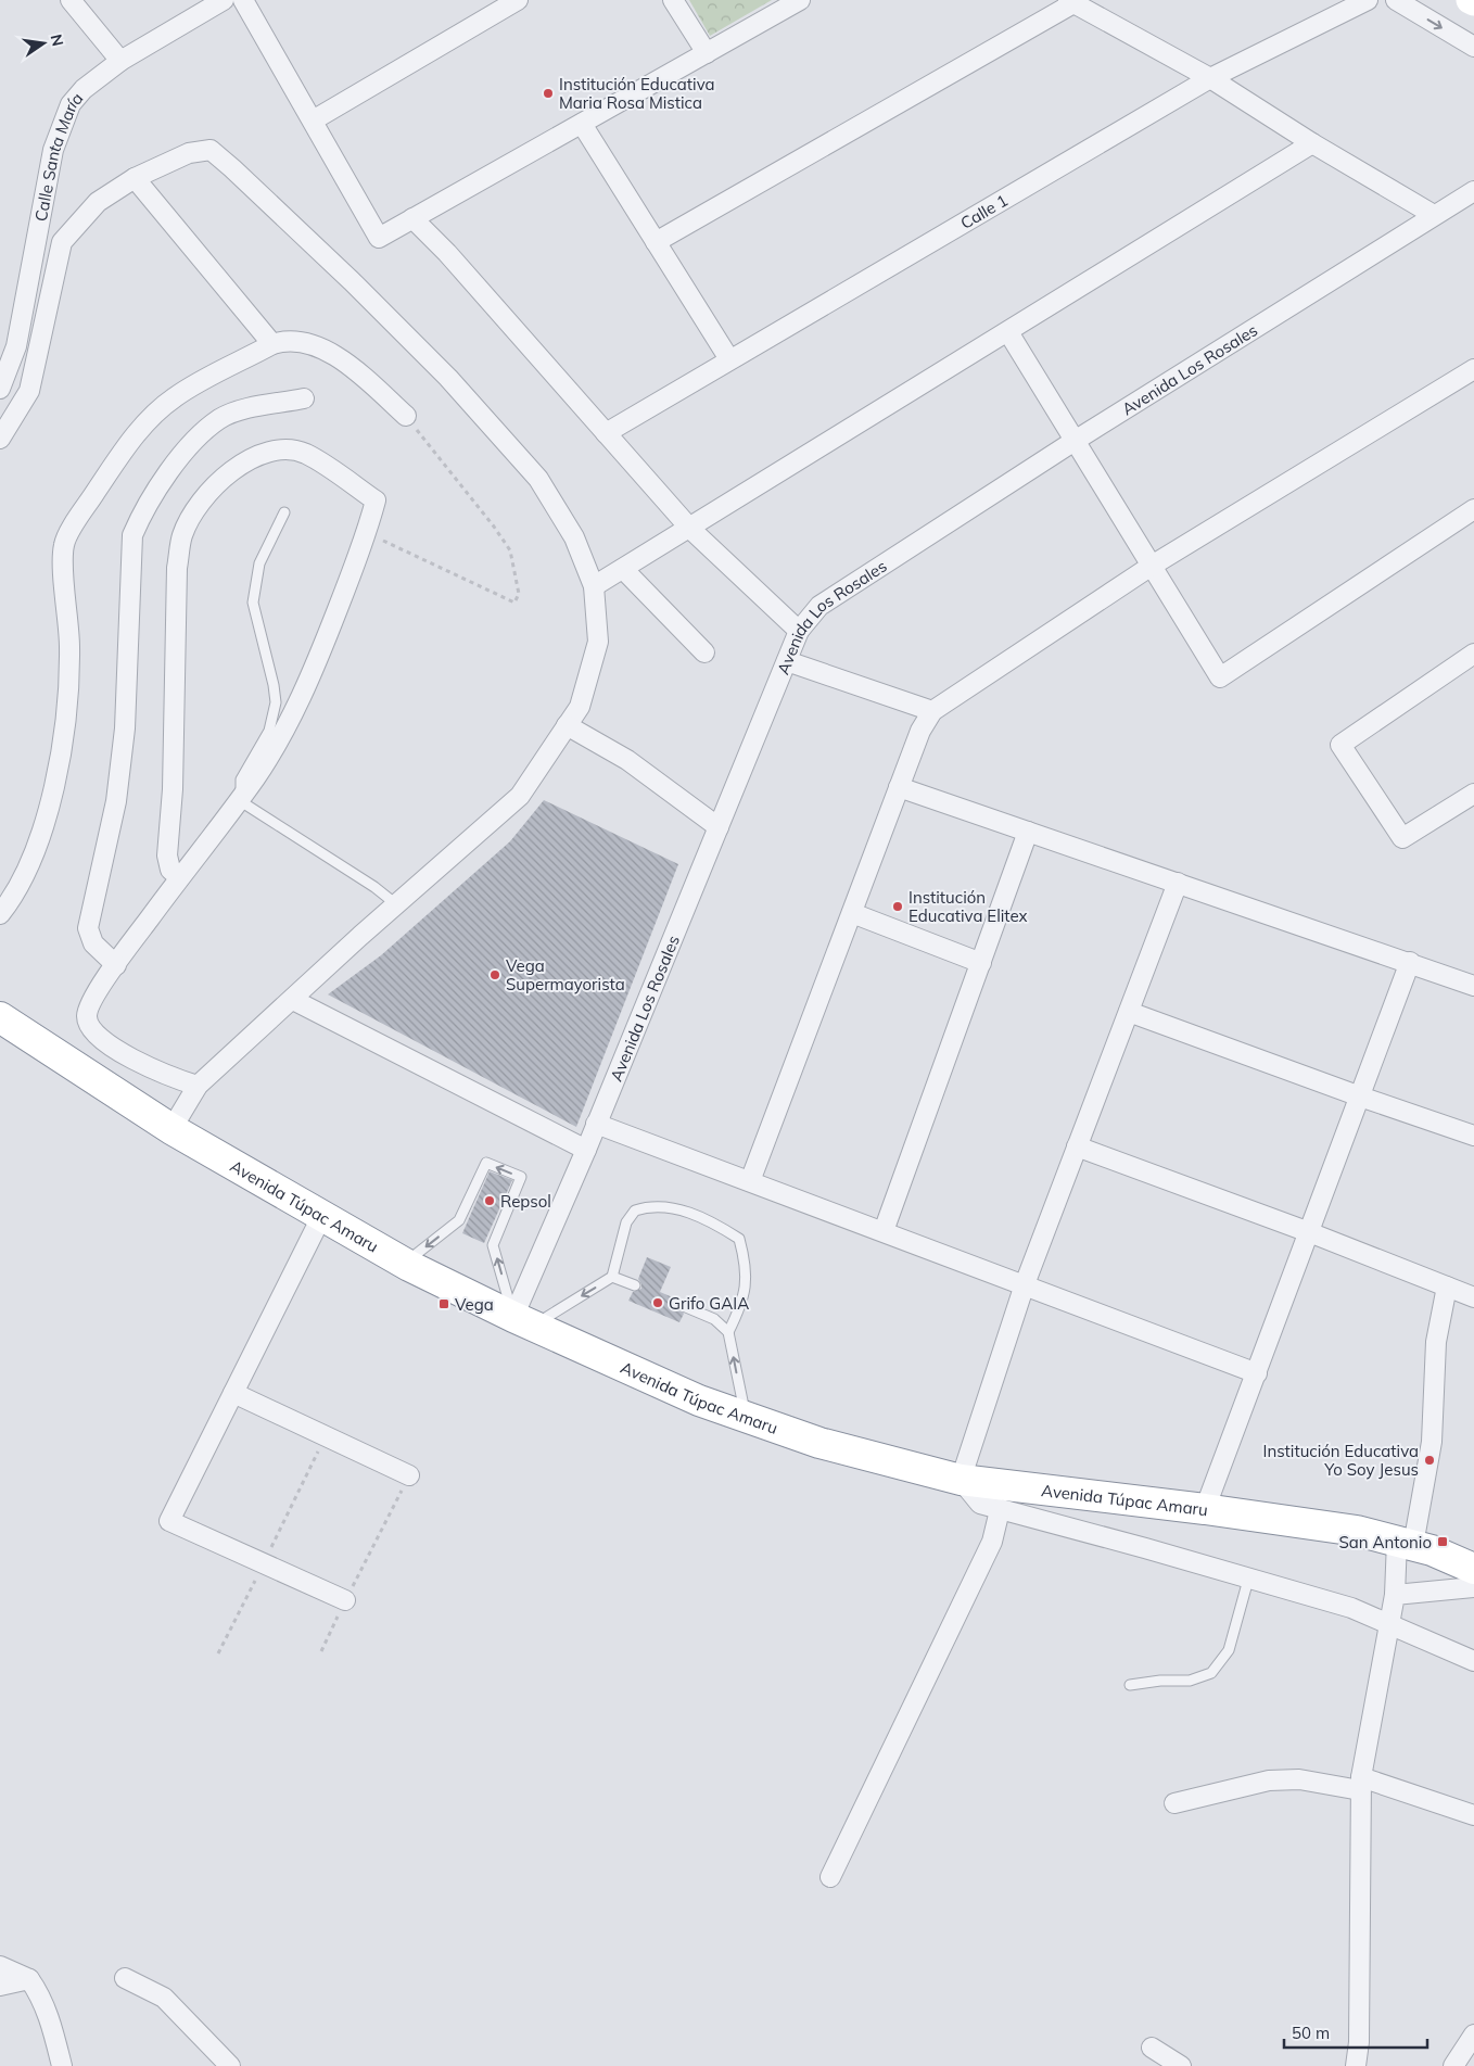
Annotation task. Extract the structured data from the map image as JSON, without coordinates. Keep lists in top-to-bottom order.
{
  "streets": {
    "highway": ["Avenida Túpac Amaru"],
    "street": ["Calle Santa María", "Calle 1", "Avenida Los Rosales"]
  },
  "crossings": [
    ["Avenida Los Rosales", "Avenida Túpac Amaru"]
  ],
  "places": {
    "other": [
      "Institución Educativa Maria Rosa Mistica",
      "Institución Educativa Elitex",
      "Vega Supermayorista",
      "Repsol",
      "Grifo GAIA",
      "Institución Educativa Yo Soy Jesus"
    ],
    "transit": ["Vega", "San Antonio"]
  },
  "scale_bar": "50 m",
  "north": "right"
}
